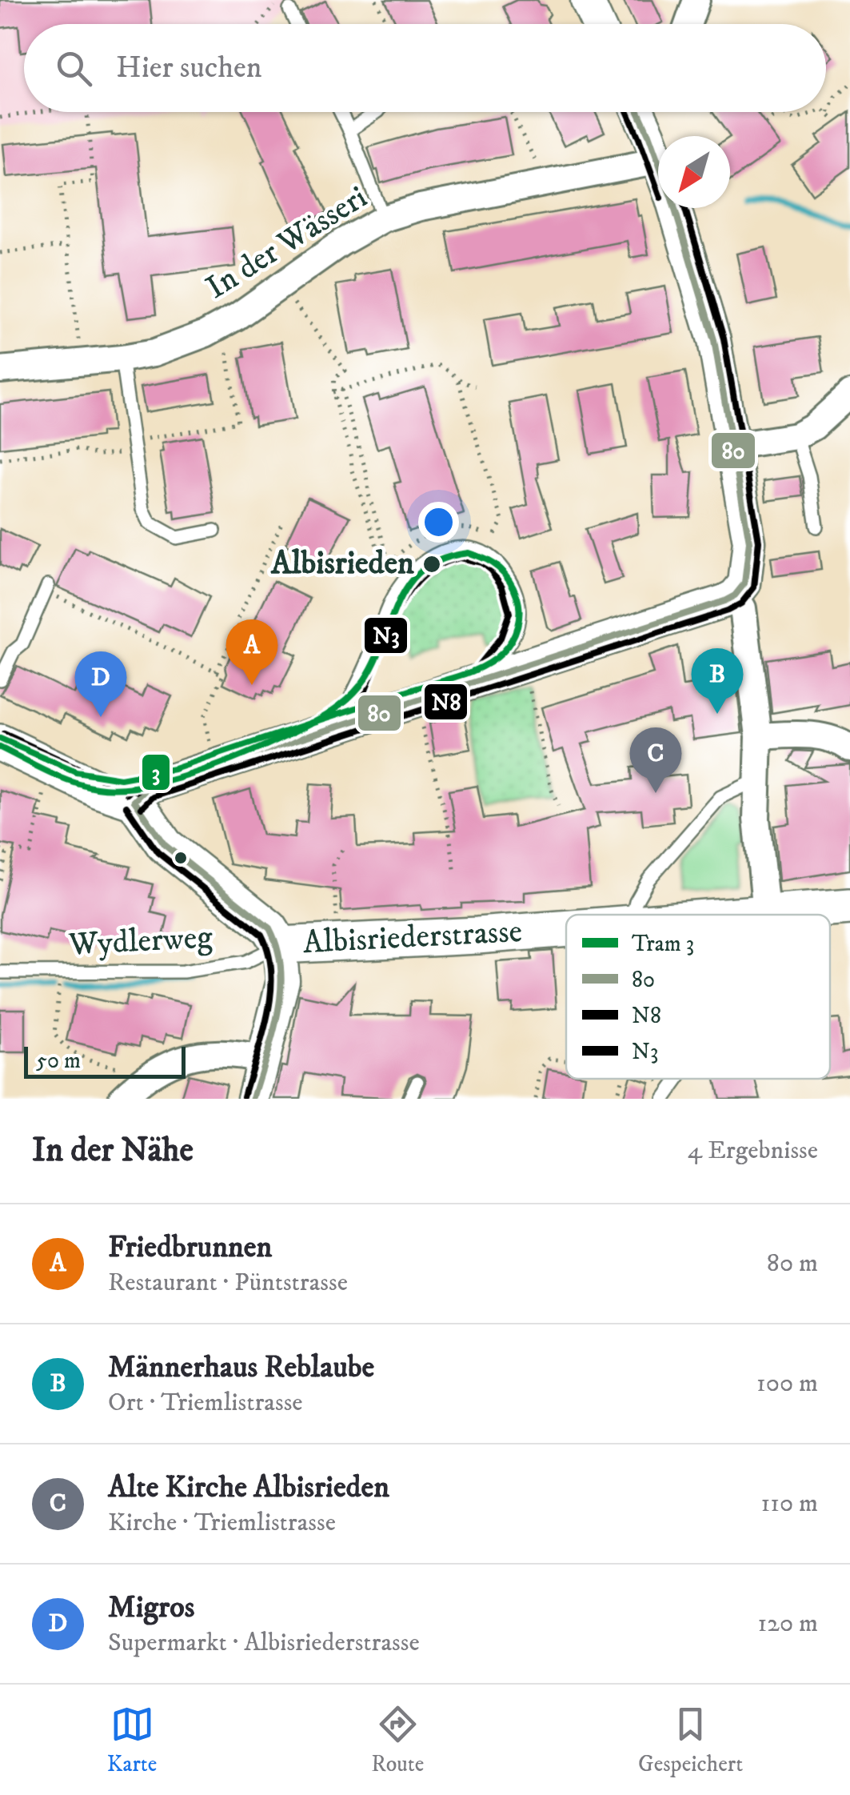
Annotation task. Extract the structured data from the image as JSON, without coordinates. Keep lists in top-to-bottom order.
{
  "streets": {
    "main road": ["Albisriederstrasse"],
    "street": ["In der Wässeri"],
    "lane": ["Wydlerweg"]
  },
  "crossings": [
    ["Albisriederstrasse", "Wydlerweg"]
  ],
  "places": ["Albisrieden"],
  "lines": [
    "transit line 80",
    "transit line N8",
    "tram line 3",
    "transit line N3"
  ],
  "legend": [
    "Tram 3",
    "80",
    "N8",
    "N3"
  ],
  "scale_bar": "50 m",
  "north": "bottom left",
  "page": {
    "search": "Hier suchen",
    "pins": [
      "A",
      "B",
      "D",
      "C"
    ],
    "scale": "50 m",
    "heading": ["In der Nähe", "4 Ergebnisse"],
    "list": [
      {
        "mark": "A",
        "name": "Friedbrunnen",
        "note": "Restaurant · Püntstrasse",
        "value": "80 m"
      },
      {
        "mark": "B",
        "name": "Männerhaus Reblaube",
        "note": "Ort · Triemlistrasse",
        "value": "100 m"
      },
      {
        "mark": "C",
        "name": "Alte Kirche Albisrieden",
        "note": "Kirche · Triemlistrasse",
        "value": "110 m"
      },
      {
        "mark": "D",
        "name": "Migros",
        "note": "Supermarkt · Albisriederstrasse",
        "value": "120 m"
      }
    ],
    "nav": ["Karte", "Route", "Gespeichert"]
  }
}
